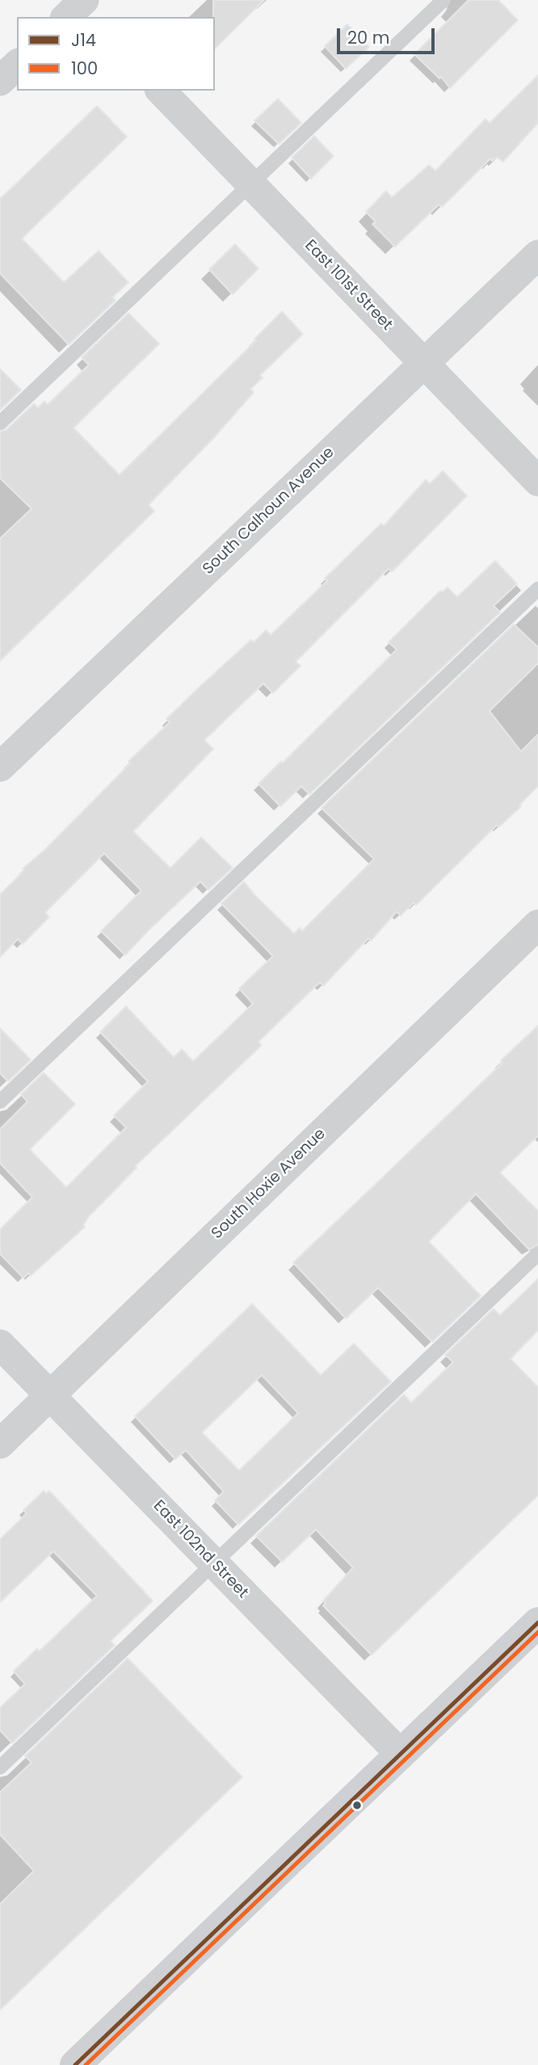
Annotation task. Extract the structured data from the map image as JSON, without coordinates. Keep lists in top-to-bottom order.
{
  "streets": {
    "street": [
      "East 101st Street",
      "South Calhoun Avenue",
      "South Hoxie Avenue",
      "East 102nd Street"
    ]
  },
  "crossings": [
    ["East 101st Street", "South Calhoun Avenue"],
    ["South Hoxie Avenue", "East 102nd Street"]
  ],
  "lines": ["transit line J14", "transit line 100"],
  "legend": ["J14", "100"],
  "scale_bar": "20 m"
}
